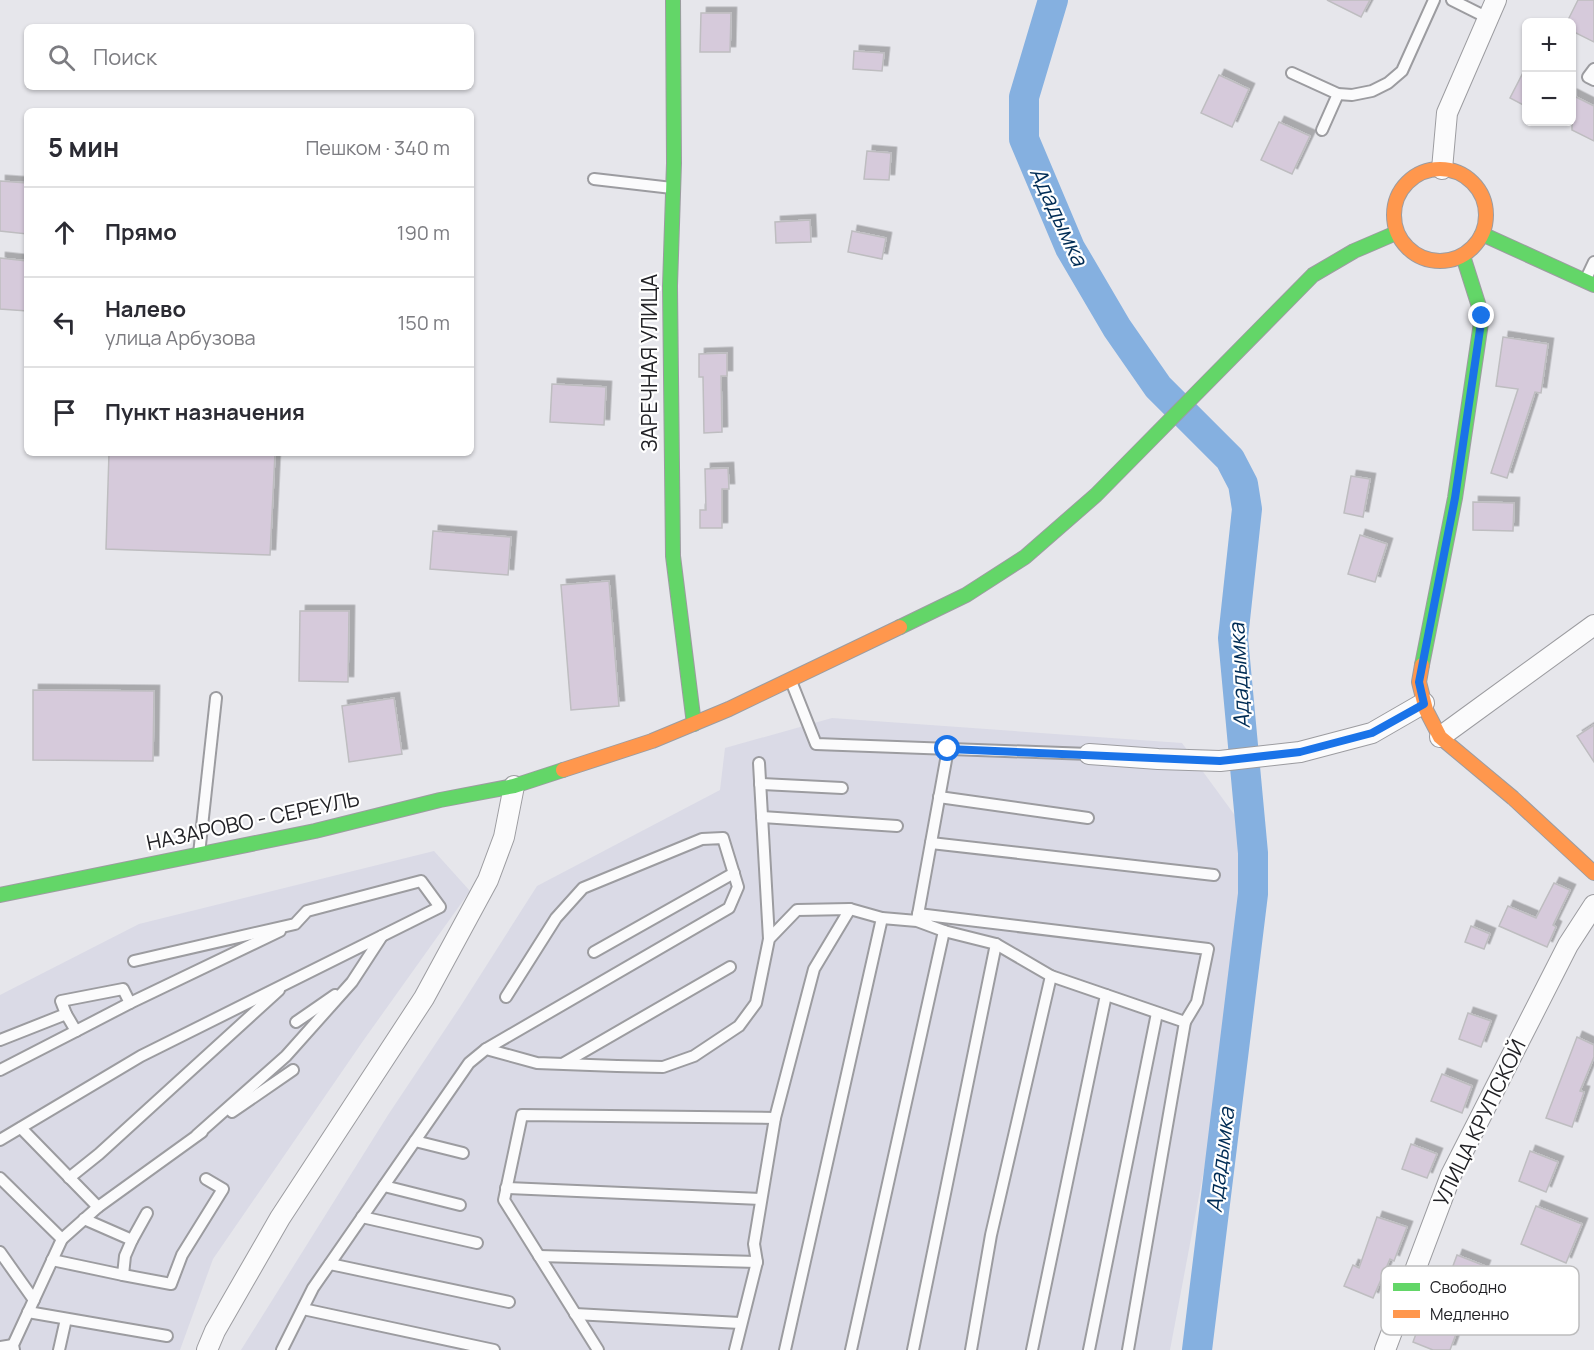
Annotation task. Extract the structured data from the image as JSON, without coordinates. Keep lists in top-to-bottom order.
{
  "streets": {
    "street": ["ЗАРЕЧНАЯ УЛИЦА", "НАЗАРОВО - СЕРЕУЛЬ", "УЛИЦА КРУПСКОЙ"]
  },
  "crossings": [
    ["ЗАРЕЧНАЯ УЛИЦА", "НАЗАРОВО - СЕРЕУЛЬ"]
  ],
  "water": ["Ададымка"],
  "legend": ["Свободно", "Медленно"],
  "page": {
    "map_buttons": ["+", "−"],
    "search": "Поиск",
    "heading": ["5 мин", "Пешком · 340 m"],
    "list": [
      ["Прямо", "190 m"],
      ["Налево", "улица Арбузова", "150 m"],
      "Пункт назначения"
    ]
  }
}
